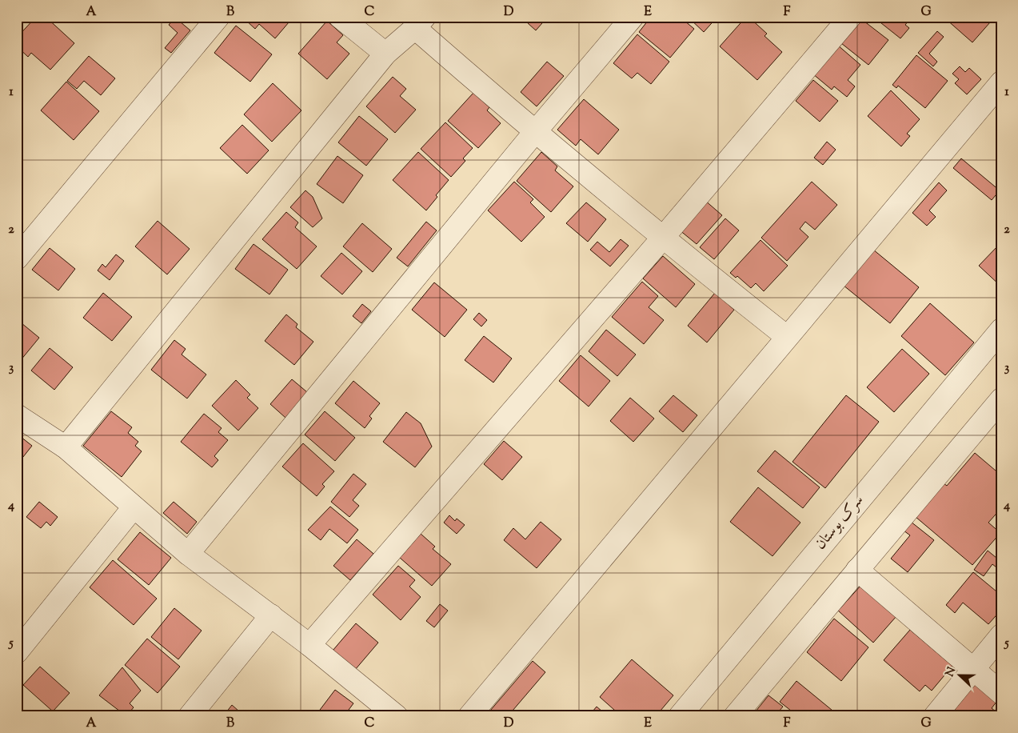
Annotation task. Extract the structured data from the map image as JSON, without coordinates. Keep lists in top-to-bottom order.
{
  "streets": {
    "street": ["سرک بوستان"]
  },
  "north": "left",
  "grid": {
    "columns": [
      "A",
      "B",
      "C",
      "D",
      "E",
      "F",
      "G"
    ],
    "rows": [
      "1",
      "2",
      "3",
      "4",
      "5"
    ]
  }
}
